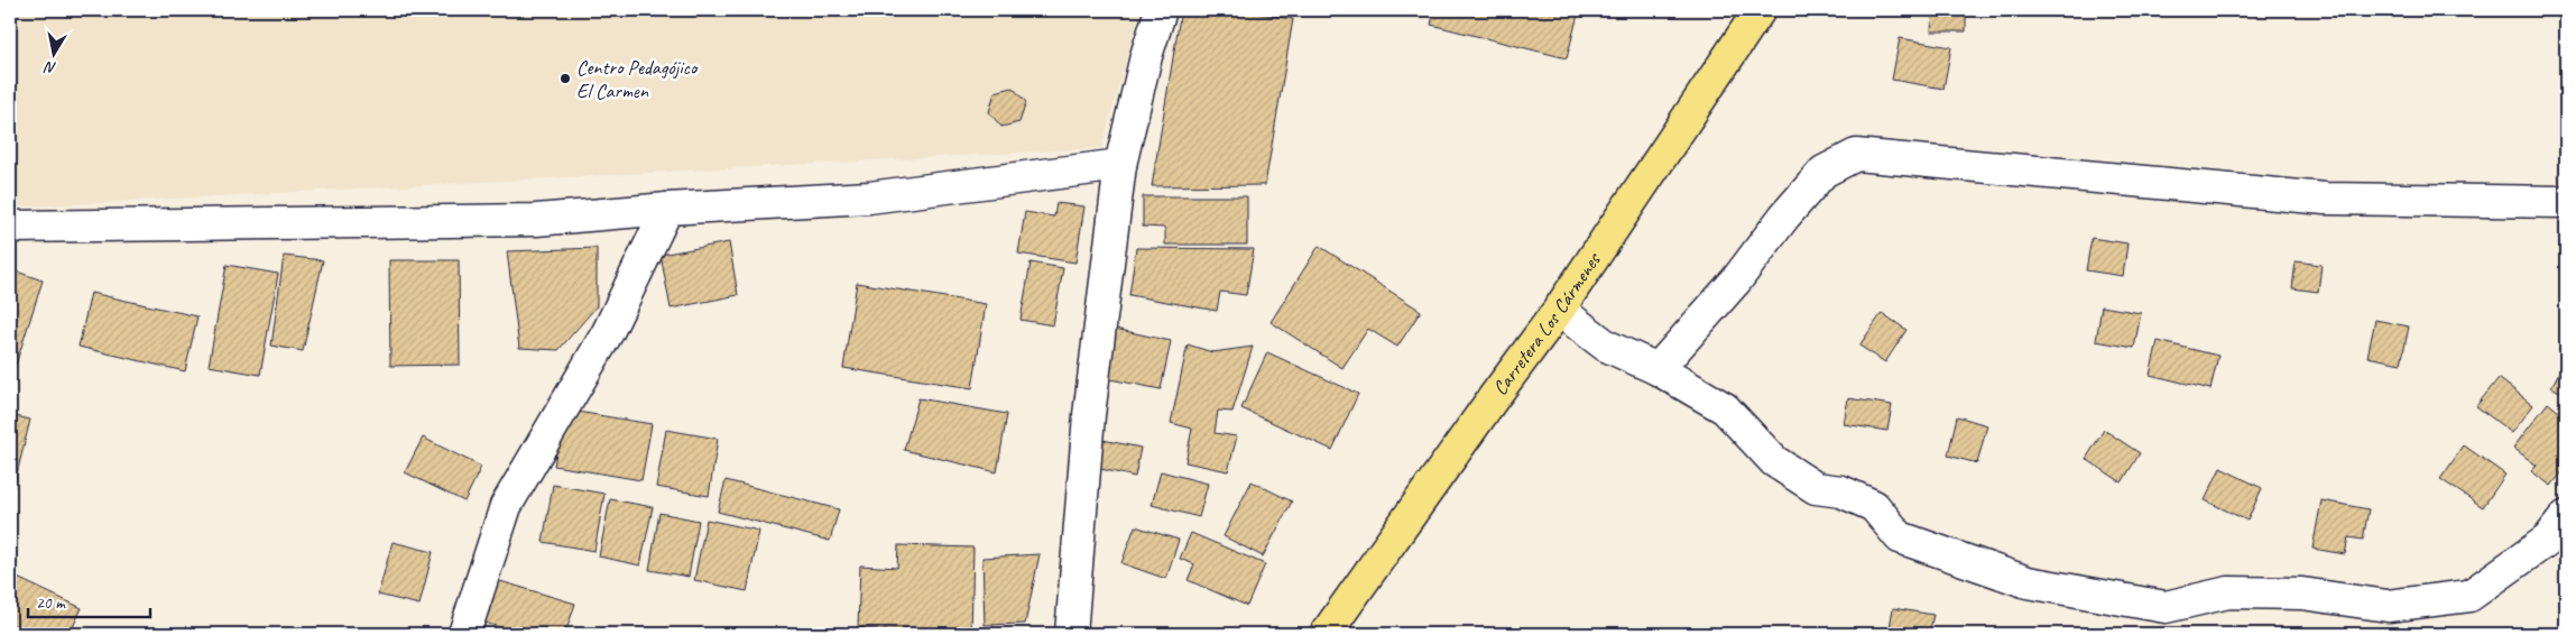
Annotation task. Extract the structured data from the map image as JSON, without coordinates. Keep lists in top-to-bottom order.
{
  "streets": {
    "main road": ["Carretera Los Cármenes"]
  },
  "places": ["Centro Pedagójico El Carmen"],
  "scale_bar": "20 m",
  "north": "bottom"
}
